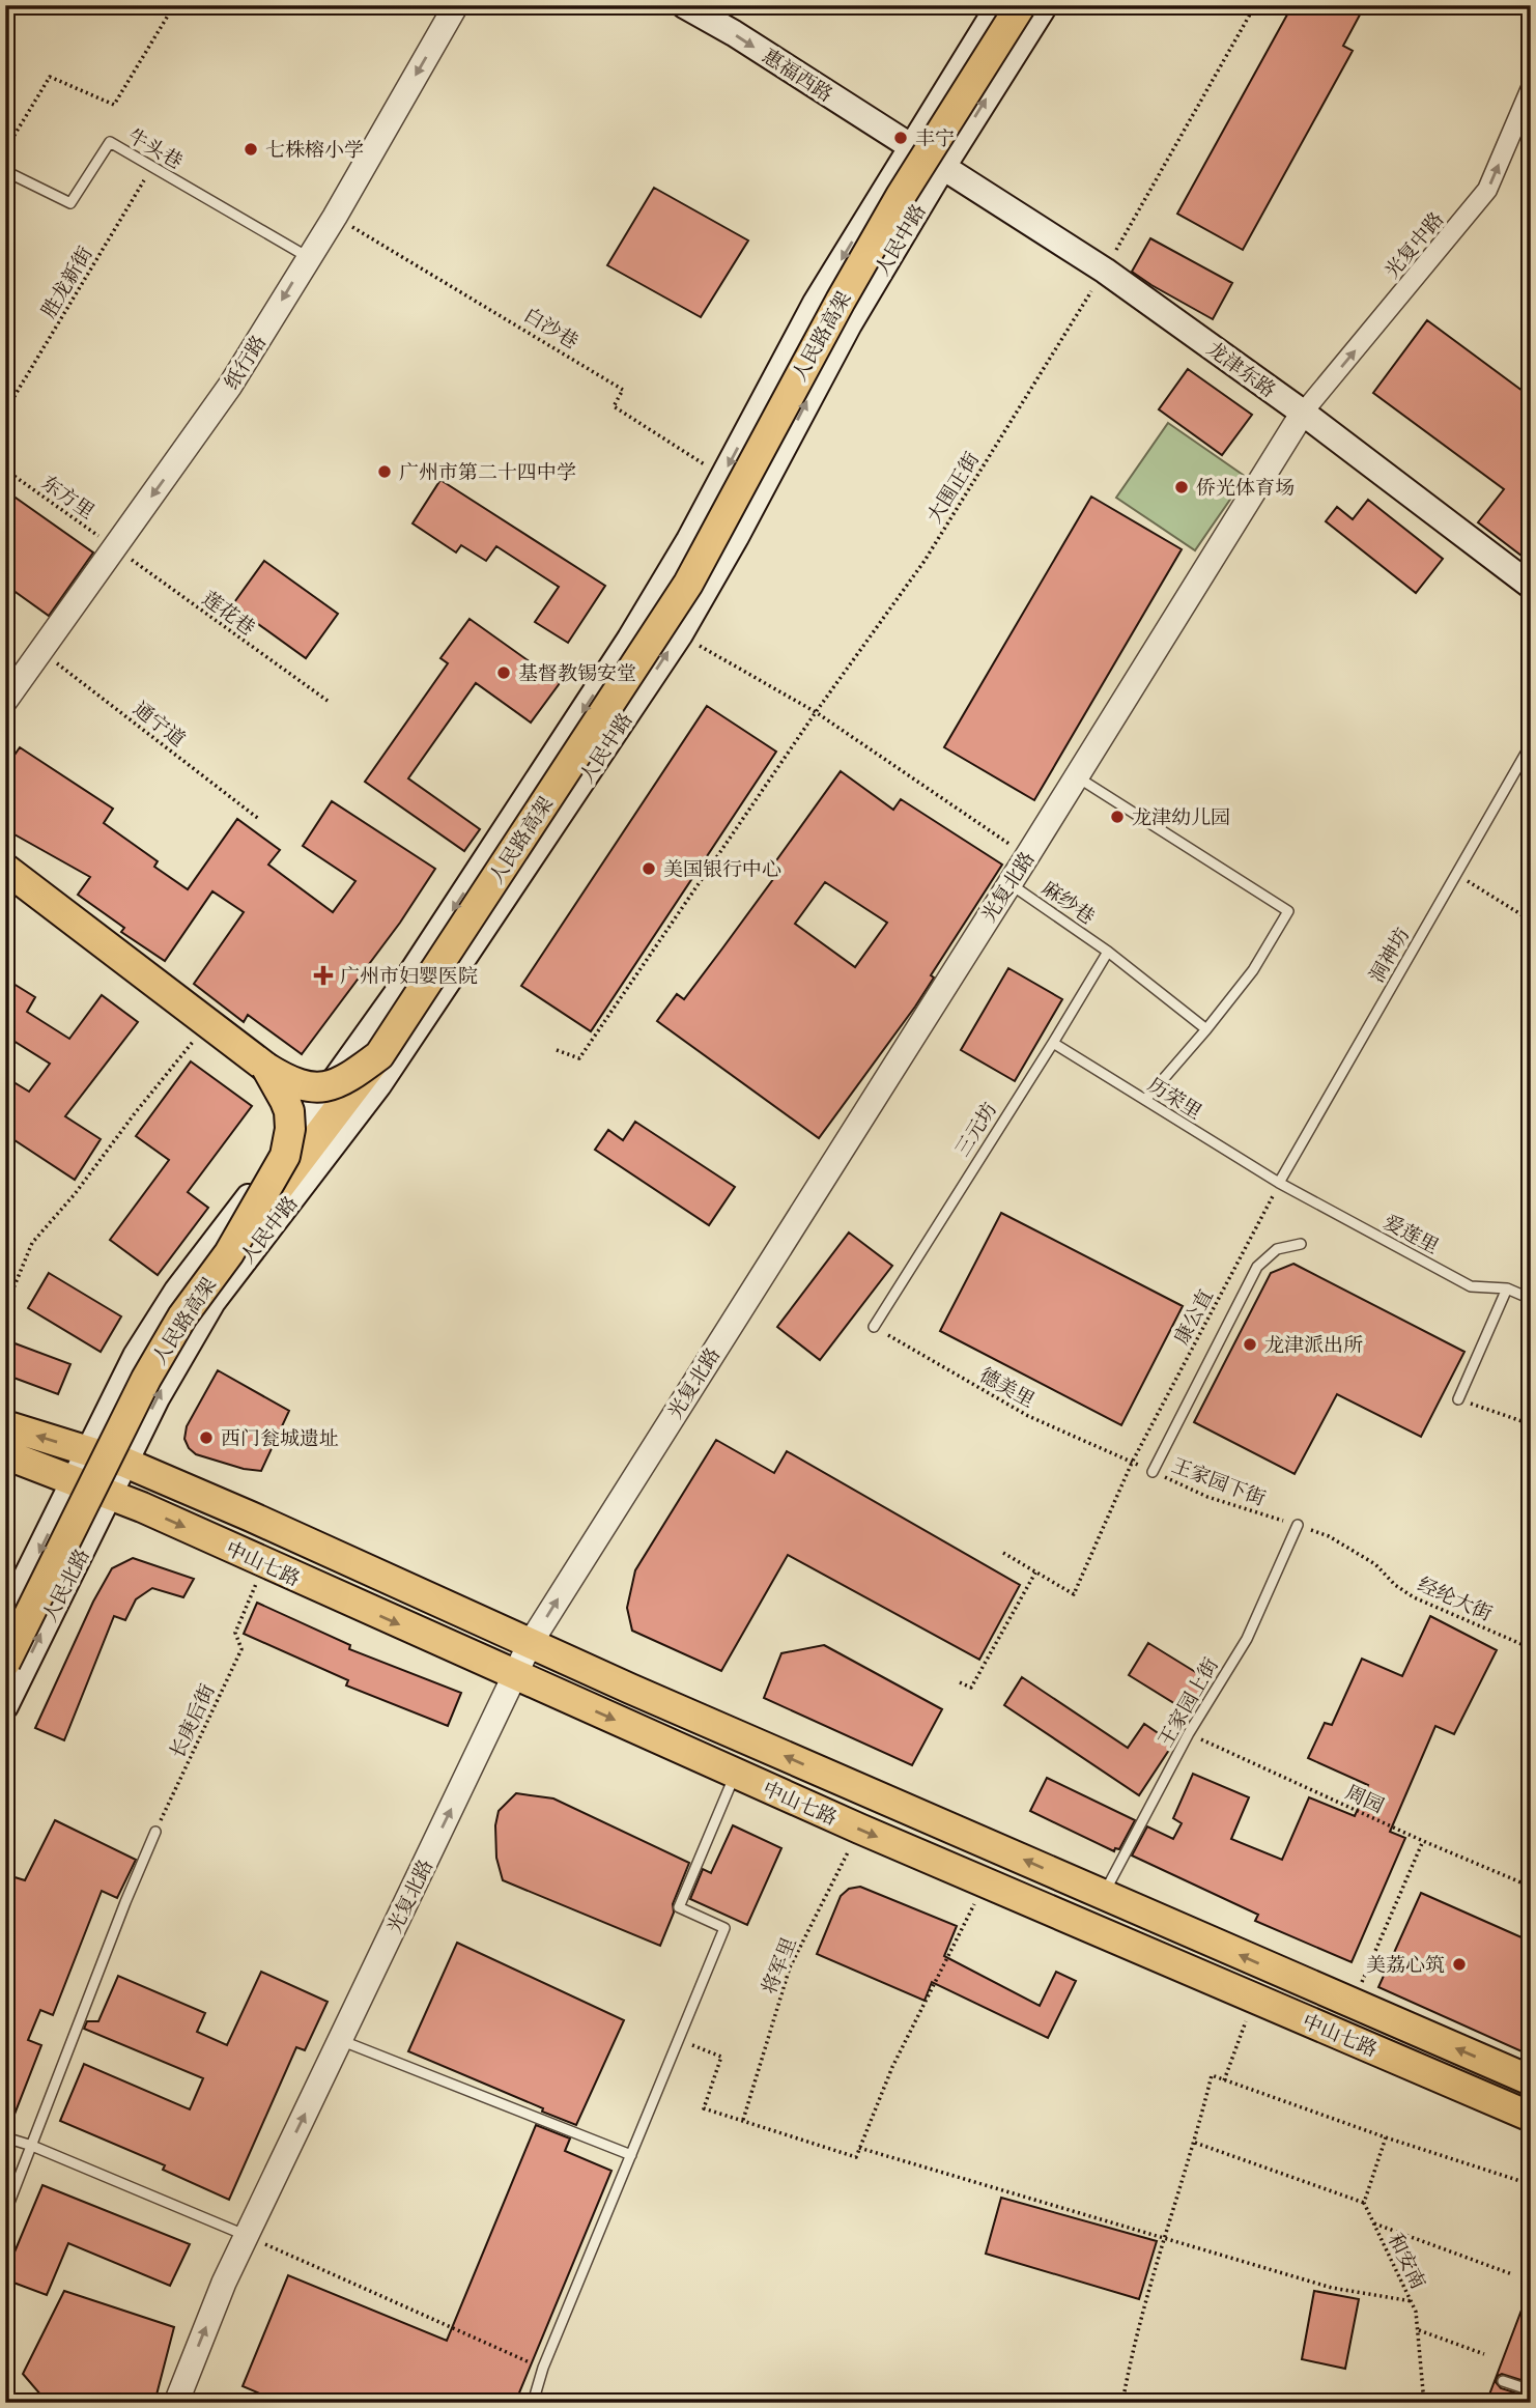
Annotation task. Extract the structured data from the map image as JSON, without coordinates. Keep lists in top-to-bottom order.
{
  "streets": {
    "main road": [
      "惠福西路",
      "人民中路",
      "人民路高架",
      "龙津东路",
      "中山七路",
      "人民北路"
    ],
    "street": ["光复中路", "纸行路", "光复北路"],
    "lane": [
      "牛头巷",
      "麻纱巷",
      "洞神坊",
      "历荣里",
      "三元坊",
      "爱莲里",
      "王家园上街"
    ],
    "path": [
      "胜龙新街",
      "白沙巷",
      "大围正街",
      "东方里",
      "莲花巷",
      "通宁道",
      "康公直",
      "德美里",
      "王家园下街",
      "经纶大街",
      "长庚后街",
      "周园",
      "将军里",
      "和安南"
    ]
  },
  "crossings": [
    ["惠福西路", "人民中路"],
    ["惠福西路", "龙津东路"],
    ["牛头巷", "胜龙新街"],
    ["牛头巷", "纸行路"],
    ["人民中路", "白沙巷"],
    ["人民中路", "龙津东路"],
    ["人民中路", "中山七路"],
    ["人民中路", "人民北路"],
    ["光复中路", "龙津东路"],
    ["光复中路", "光复北路"],
    ["白沙巷", "纸行路"],
    ["纸行路", "东方里"],
    ["纸行路", "莲花巷"],
    ["纸行路", "通宁道"],
    ["龙津东路", "大围正街"],
    ["龙津东路", "光复北路"],
    ["东方里", "莲花巷"],
    ["光复北路", "麻纱巷"],
    ["光复北路", "中山七路"],
    ["麻纱巷", "三元坊"],
    ["洞神坊", "历荣里"],
    ["洞神坊", "爱莲里"],
    ["洞神坊", "康公直"],
    ["历荣里", "三元坊"],
    ["历荣里", "爱莲里"],
    ["历荣里", "康公直"],
    ["三元坊", "德美里"],
    ["爱莲里", "康公直"],
    ["康公直", "德美里"],
    ["康公直", "王家园下街"],
    ["德美里", "王家园下街"],
    ["王家园下街", "经纶大街"],
    ["王家园下街", "王家园上街"],
    ["中山七路", "人民北路"],
    ["中山七路", "王家园上街"],
    ["中山七路", "将军里"],
    ["经纶大街", "王家园上街"],
    ["王家园上街", "周园"]
  ],
  "one_way": [
    "惠福西路",
    "光复中路",
    "纸行路",
    "光复北路"
  ],
  "places": {
    "other": [
      "丰宁",
      "七株榕小学",
      "广州市第二十四中学",
      "侨光体育场",
      "基督教锡安堂",
      "龙津幼儿园",
      "美国银行中心",
      "龙津派出所",
      "西门瓮城遗址",
      "美荔心筑"
    ],
    "health": ["广州市妇婴医院"]
  }
}
